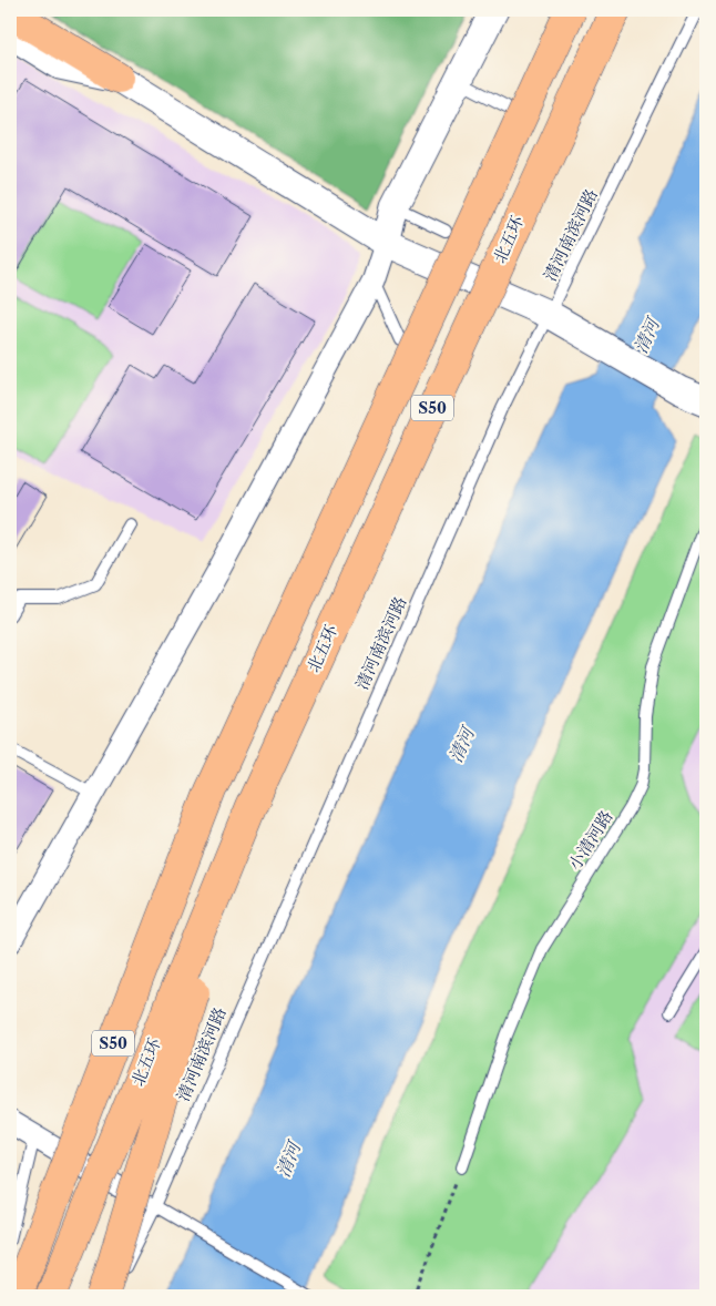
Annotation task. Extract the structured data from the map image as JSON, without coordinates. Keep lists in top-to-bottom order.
{
  "streets": {
    "main road": ["北五环", "S50"],
    "lane": ["清河南滨河路", "小清河路"]
  },
  "water": ["清河"]
}
